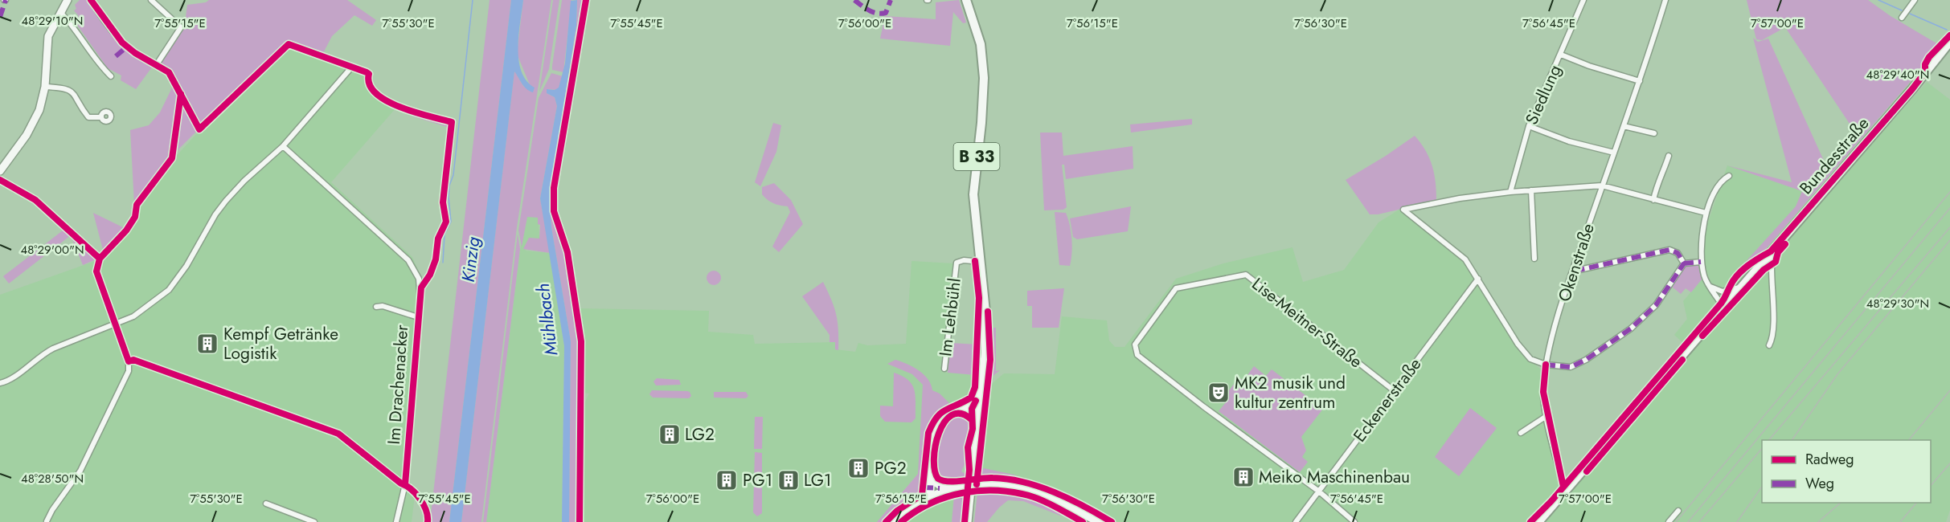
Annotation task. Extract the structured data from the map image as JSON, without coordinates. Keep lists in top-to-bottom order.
{
  "streets": {
    "main road": ["Bundesstraße", "B 33"],
    "street": [
      "Siedlung",
      "Okenstraße",
      "Im Lehbühl",
      "Lise-Meitner-Straße",
      "Im Drachenacker",
      "Eckenerstraße"
    ]
  },
  "crossings": [
    ["Bundesstraße", "Okenstraße"],
    ["B 33", "Im Lehbühl"],
    ["Lise-Meitner-Straße", "Eckenerstraße"]
  ],
  "water": ["Kinzig", "Mühlbach"],
  "places": {
    "building": [
      "Kempf Getränke Logistik",
      "LG2",
      "PG2",
      "Meiko Maschinenbau",
      "PG1",
      "LG1"
    ],
    "theatre": ["MK2 musik und kultur zentrum"]
  },
  "legend": ["Radweg", "Weg"],
  "coordinates": [
    "48°29'10\"N",
    "7°56'30\"E",
    "7°55'15\"E",
    "7°55'30\"E",
    "7°55'45\"E",
    "7°56'00\"E",
    "7°56'15\"E",
    "7°56'45\"E",
    "7°57'00\"E",
    "48°29'40\"N",
    "48°29'00\"N",
    "48°29'30\"N",
    "48°28'50\"N"
  ]
}
